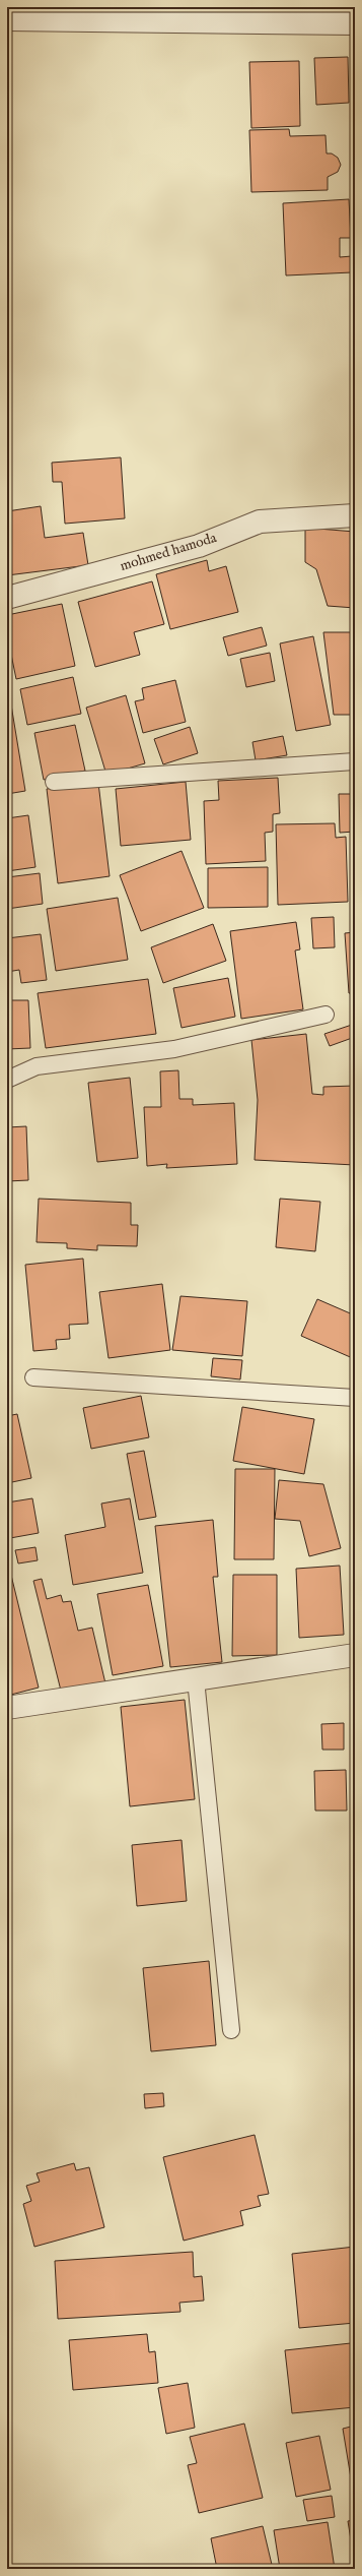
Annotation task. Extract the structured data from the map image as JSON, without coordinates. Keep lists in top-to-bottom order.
{
  "streets": {
    "street": ["mohmed hamoda"]
  }
}
